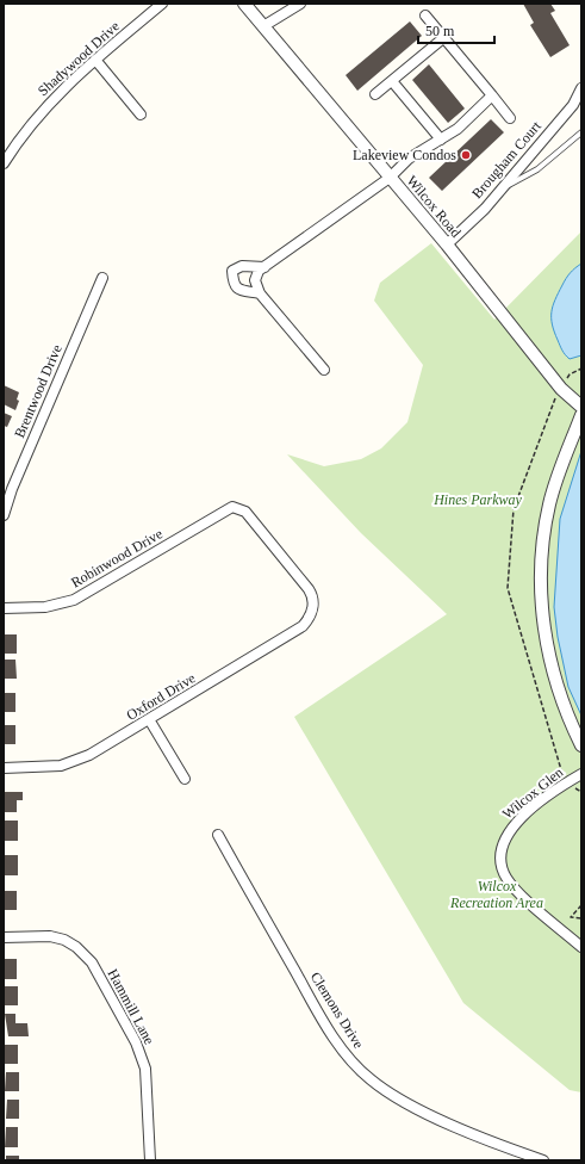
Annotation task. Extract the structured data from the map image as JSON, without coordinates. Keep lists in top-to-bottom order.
{
  "streets": {
    "street": [
      "Shadywood Drive",
      "Brougham Court",
      "Wilcox Road",
      "Brentwood Drive",
      "Robinwood Drive",
      "Oxford Drive",
      "Wilcox Glen",
      "Hammill Lane",
      "Clemons Drive"
    ]
  },
  "crossings": [
    ["Brougham Court", "Wilcox Road"],
    ["Robinwood Drive", "Oxford Drive"]
  ],
  "parks": ["Hines Parkway", "Wilcox Recreation Area"],
  "places": ["Lakeview Condos"],
  "scale_bar": "50 m"
}
